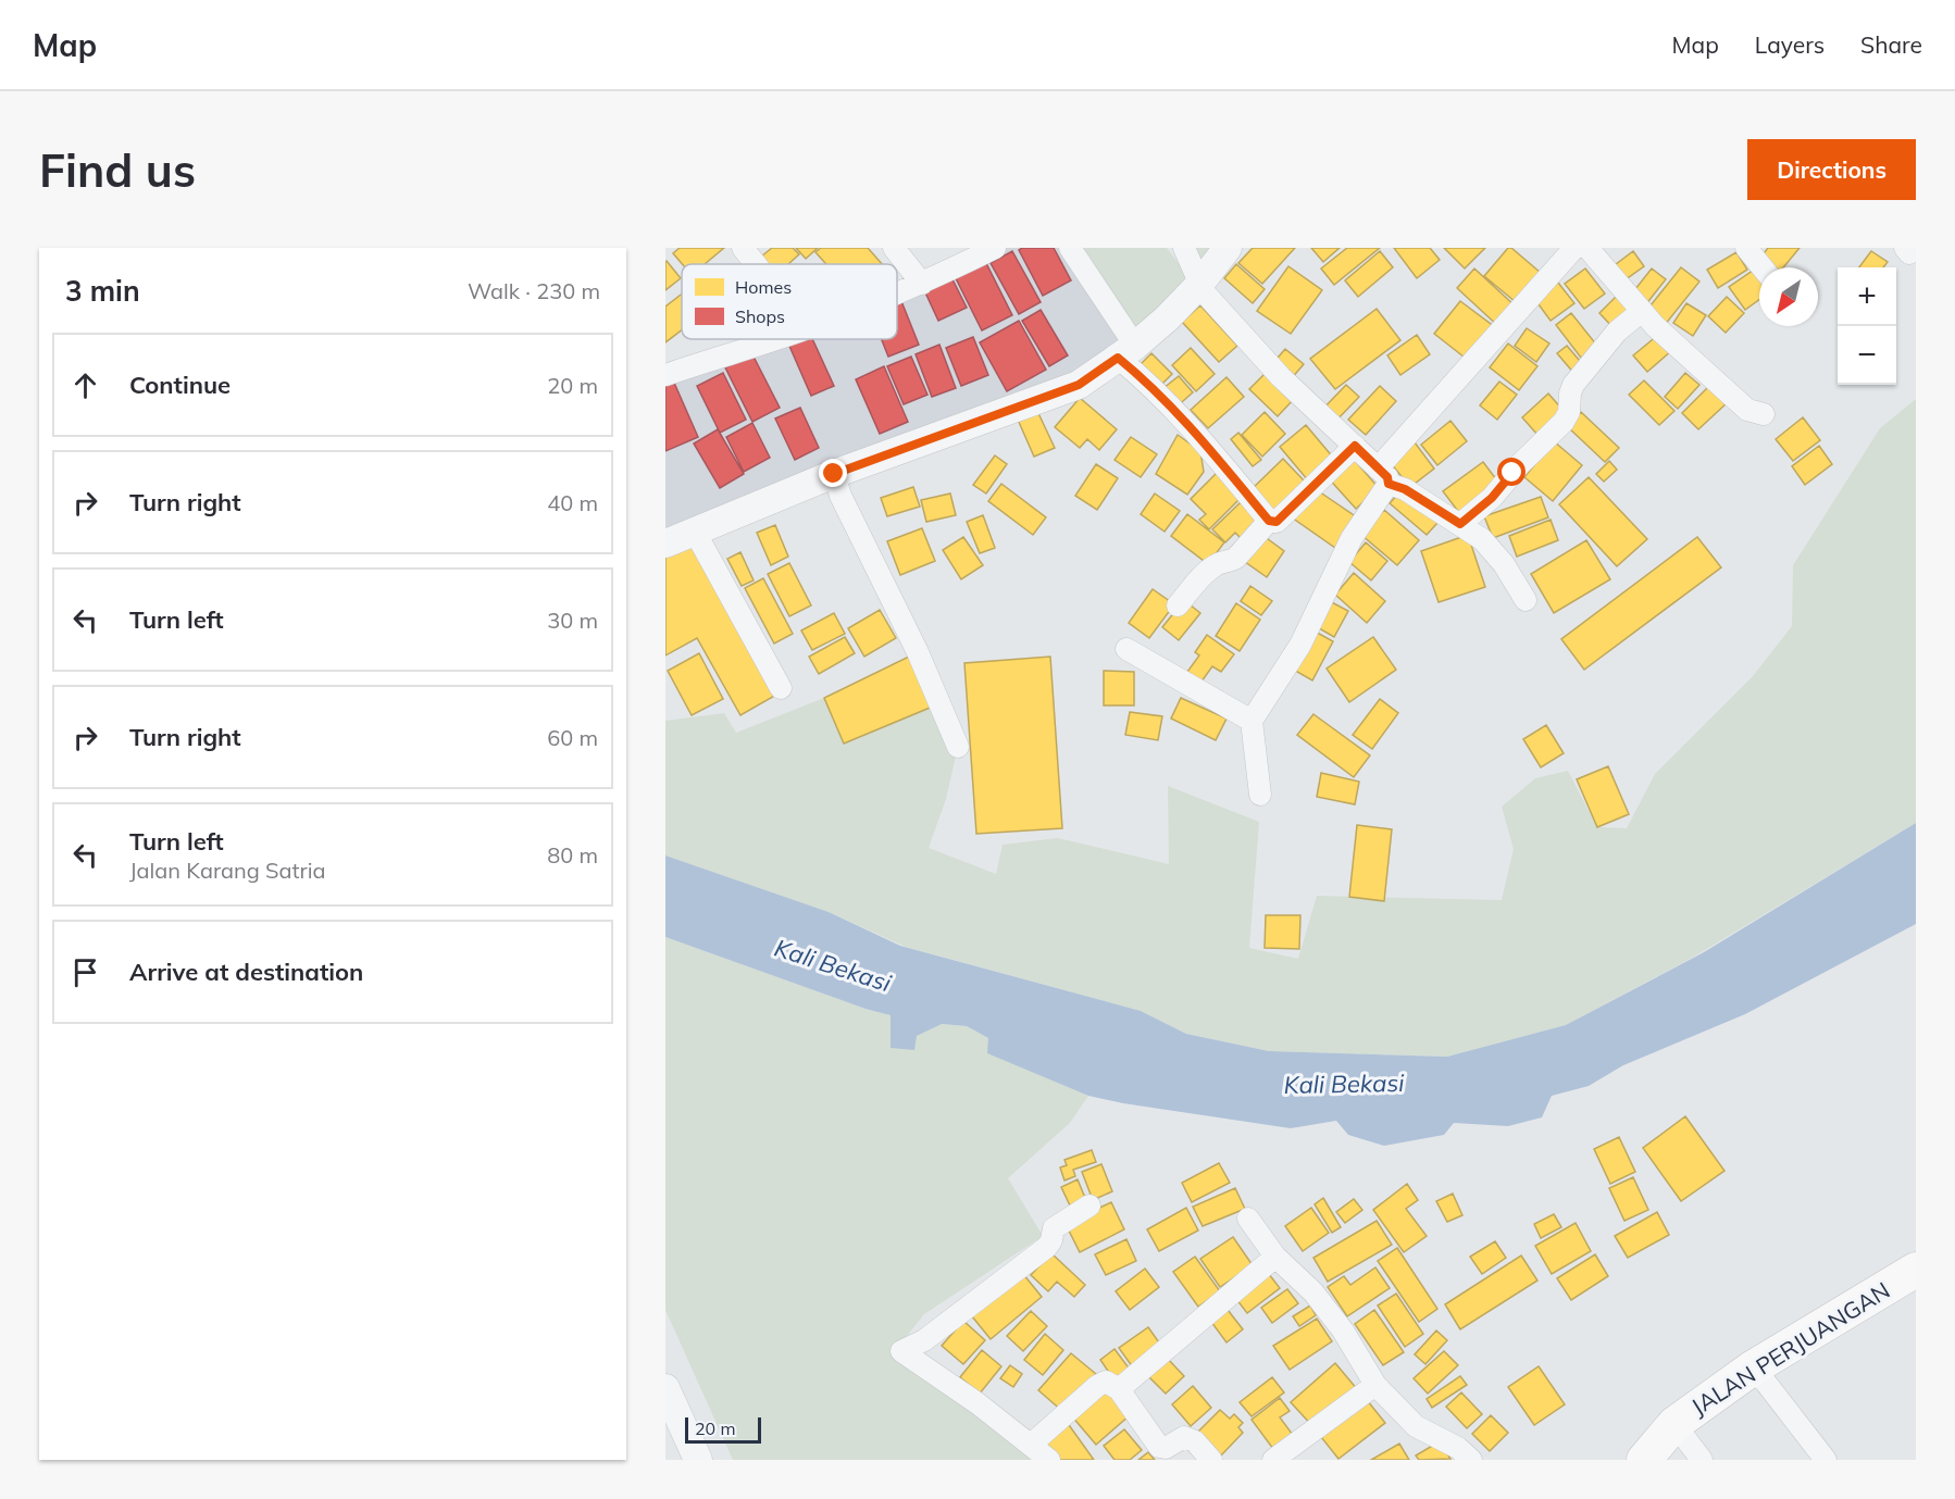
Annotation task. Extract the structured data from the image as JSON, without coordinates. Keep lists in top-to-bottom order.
{
  "streets": {
    "main road": ["JALAN PERJUANGAN"]
  },
  "water": ["Kali Bekasi"],
  "legend": ["Homes", "Shops"],
  "scale_bar": "20 m",
  "north": "bottom left",
  "page": {
    "header": "Map",
    "nav": ["Map", "Layers", "Share"],
    "buttons": "Directions",
    "title": "Find us",
    "heading": ["3 min", "Walk · 230 m"],
    "map_buttons": ["+", "−"],
    "list": [
      ["Continue", "20 m"],
      ["Turn right", "40 m"],
      ["Turn left", "30 m"],
      ["Turn right", "60 m"],
      ["Turn left", "Jalan Karang Satria", "80 m"],
      "Arrive at destination"
    ],
    "scale": "20 m"
  }
}
